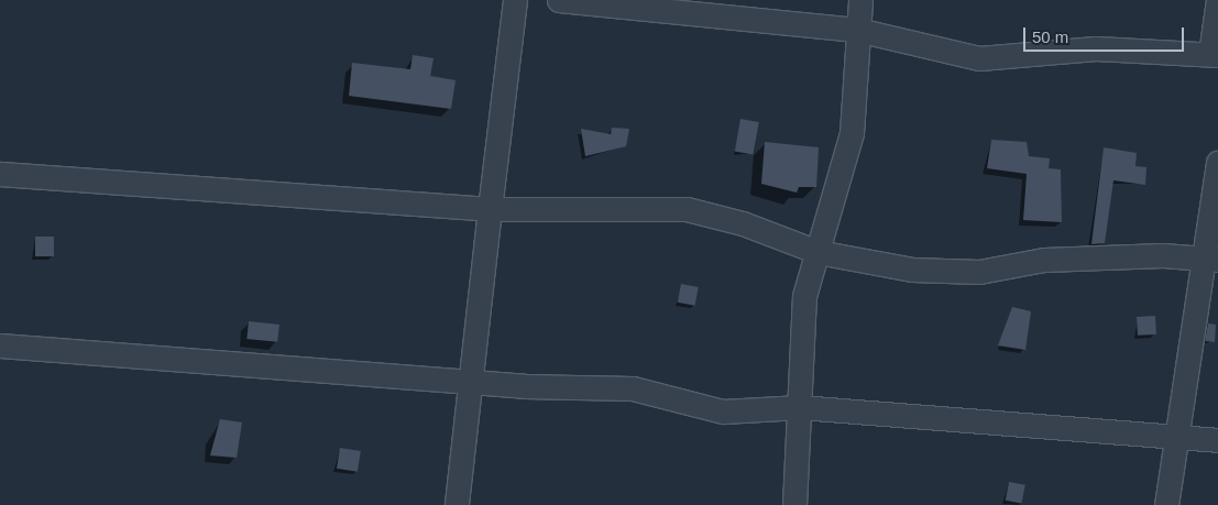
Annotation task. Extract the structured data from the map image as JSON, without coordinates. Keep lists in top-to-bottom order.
{
  "scale_bar": "50 m"
}
